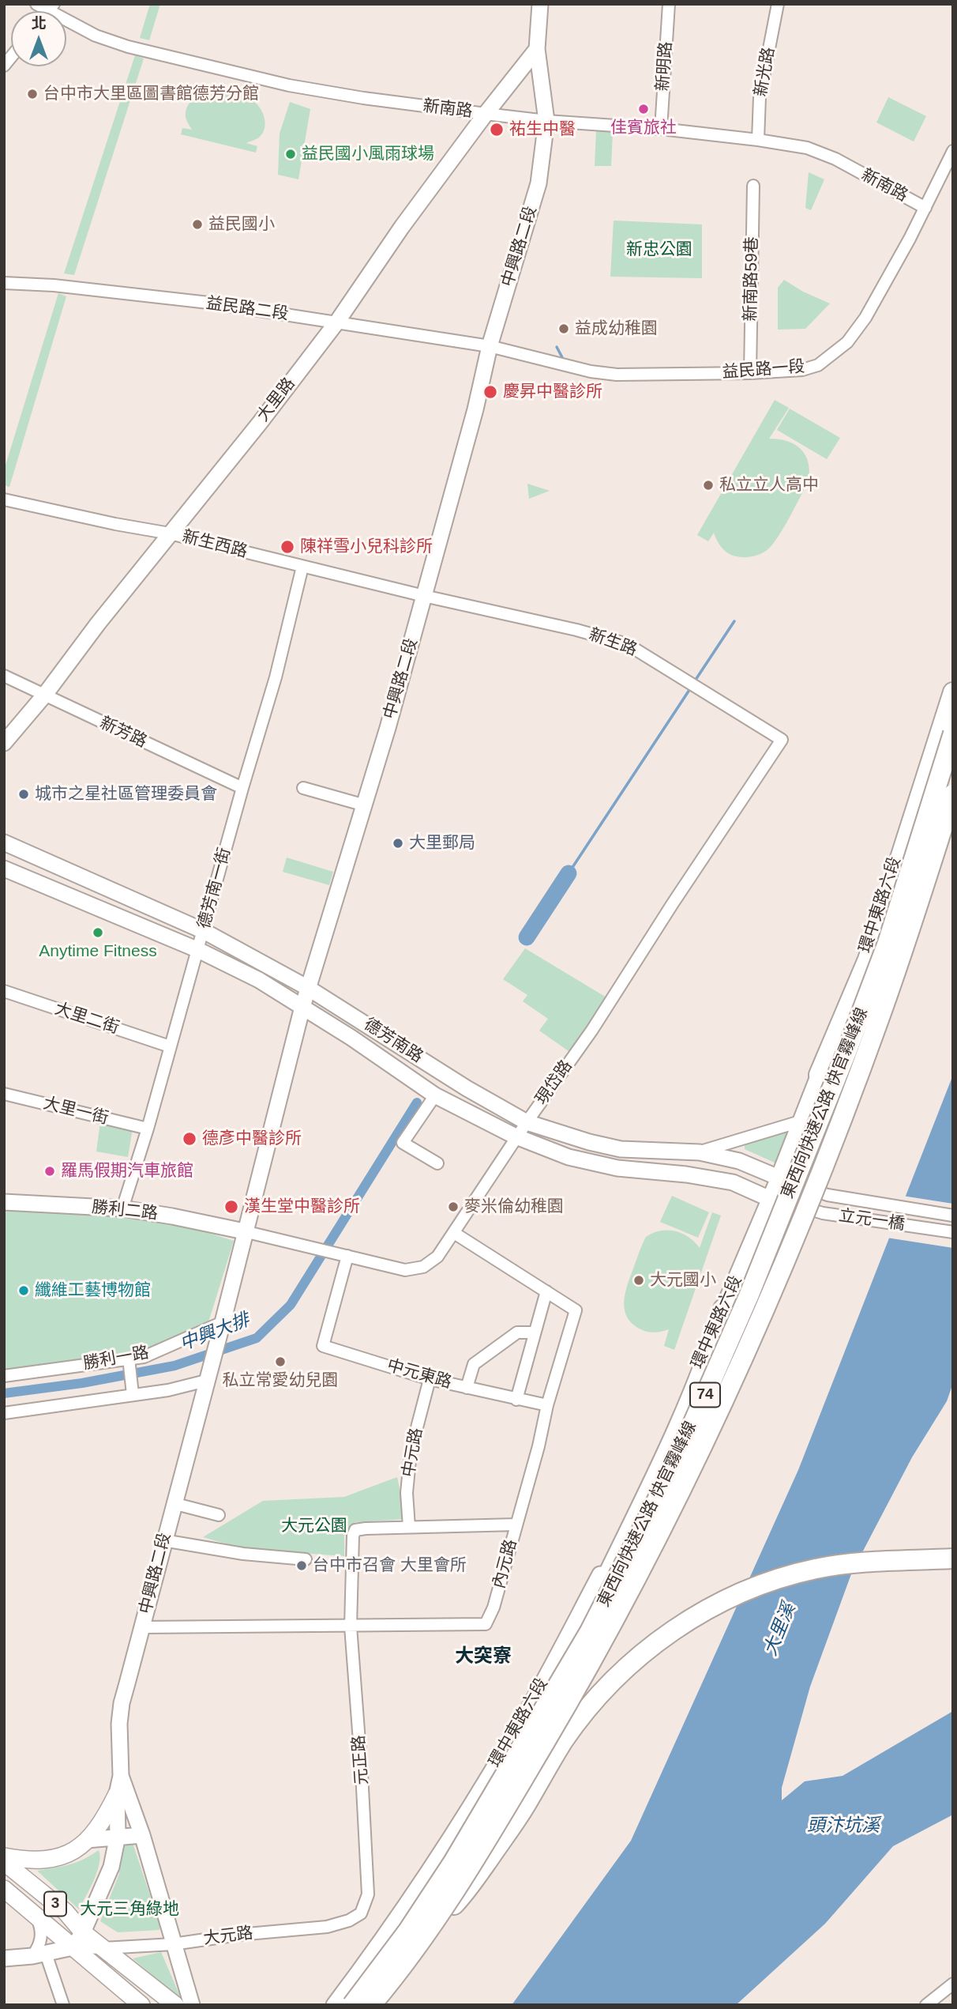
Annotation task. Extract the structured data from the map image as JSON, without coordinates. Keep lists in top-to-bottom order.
{
  "streets": {
    "highway": ["東西向快速公路 快官霧峰線", "74"],
    "main road": ["3"],
    "street": [
      "新明路",
      "新光路",
      "新南路",
      "中興路二段",
      "新南路59巷",
      "益民路二段",
      "益民路一段",
      "大里路",
      "新生西路",
      "新生路",
      "新芳路",
      "德芳南一街",
      "環中東路六段",
      "大里二街",
      "德芳南路",
      "現岱路",
      "大里一街",
      "勝利二路",
      "立元一橋",
      "勝利一路",
      "中元東路",
      "中元路",
      "內元路",
      "元正路",
      "大元路"
    ]
  },
  "crossings": [
    ["新明路", "新南路"],
    ["新光路", "新南路"],
    ["新南路", "中興路二段"],
    ["新南路", "益民路一段"],
    ["新南路", "大里路"],
    ["中興路二段", "益民路二段"],
    ["中興路二段", "益民路一段"],
    ["中興路二段", "大里路"],
    ["中興路二段", "新生西路"],
    ["中興路二段", "新生路"],
    ["中興路二段", "德芳南路"],
    ["中興路二段", "現岱路"],
    ["中興路二段", "勝利二路"],
    ["中興路二段", "勝利一路"],
    ["中興路二段", "內元路"],
    ["中興路二段", "3"],
    ["中興路二段", "大元路"],
    ["新南路59巷", "益民路一段"],
    ["益民路二段", "益民路一段"],
    ["益民路二段", "大里路"],
    ["大里路", "新生西路"],
    ["大里路", "新芳路"],
    ["新生西路", "新生路"],
    ["新生西路", "德芳南一街"],
    ["新生路", "現岱路"],
    ["新芳路", "德芳南一街"],
    ["德芳南一街", "大里二街"],
    ["德芳南一街", "德芳南路"],
    ["德芳南一街", "大里一街"],
    ["德芳南一街", "勝利二路"],
    ["環中東路六段", "德芳南路"],
    ["環中東路六段", "立元一橋"],
    ["德芳南路", "現岱路"],
    ["德芳南路", "立元一橋"],
    ["現岱路", "勝利二路"],
    ["現岱路", "中元東路"],
    ["現岱路", "內元路"],
    ["東西向快速公路 快官霧峰線", "74"],
    ["中元東路", "中元路"],
    ["中元東路", "內元路"],
    ["中元路", "元正路"],
    ["內元路", "元正路"],
    ["元正路", "大元路"],
    ["3", "大元路"]
  ],
  "districts": ["大突寮"],
  "water": ["中興大排", "大里溪", "頭汴坑溪"],
  "parks": ["新忠公園", "大元公園", "大元三角綠地"],
  "places": [
    "台中市大里區圖書館德芳分館",
    "佳賓旅社",
    "𧙗生中醫",
    "益民國小風雨球場",
    "益民國小",
    "益成幼稚園",
    "慶昇中醫診所",
    "私立立人高中",
    "陳祥雪小兒科診所",
    "城市之星社區管理委員會",
    "大里郵局",
    "Anytime Fitness",
    "德彥中醫診所",
    "羅馬假期汽車旅館",
    "漢生堂中醫診所",
    "麥米倫幼稚園",
    "大元國小",
    "纖維工藝博物館",
    "私立常愛幼兒園",
    "台中市召會 大里會所"
  ],
  "north": "top"
}
